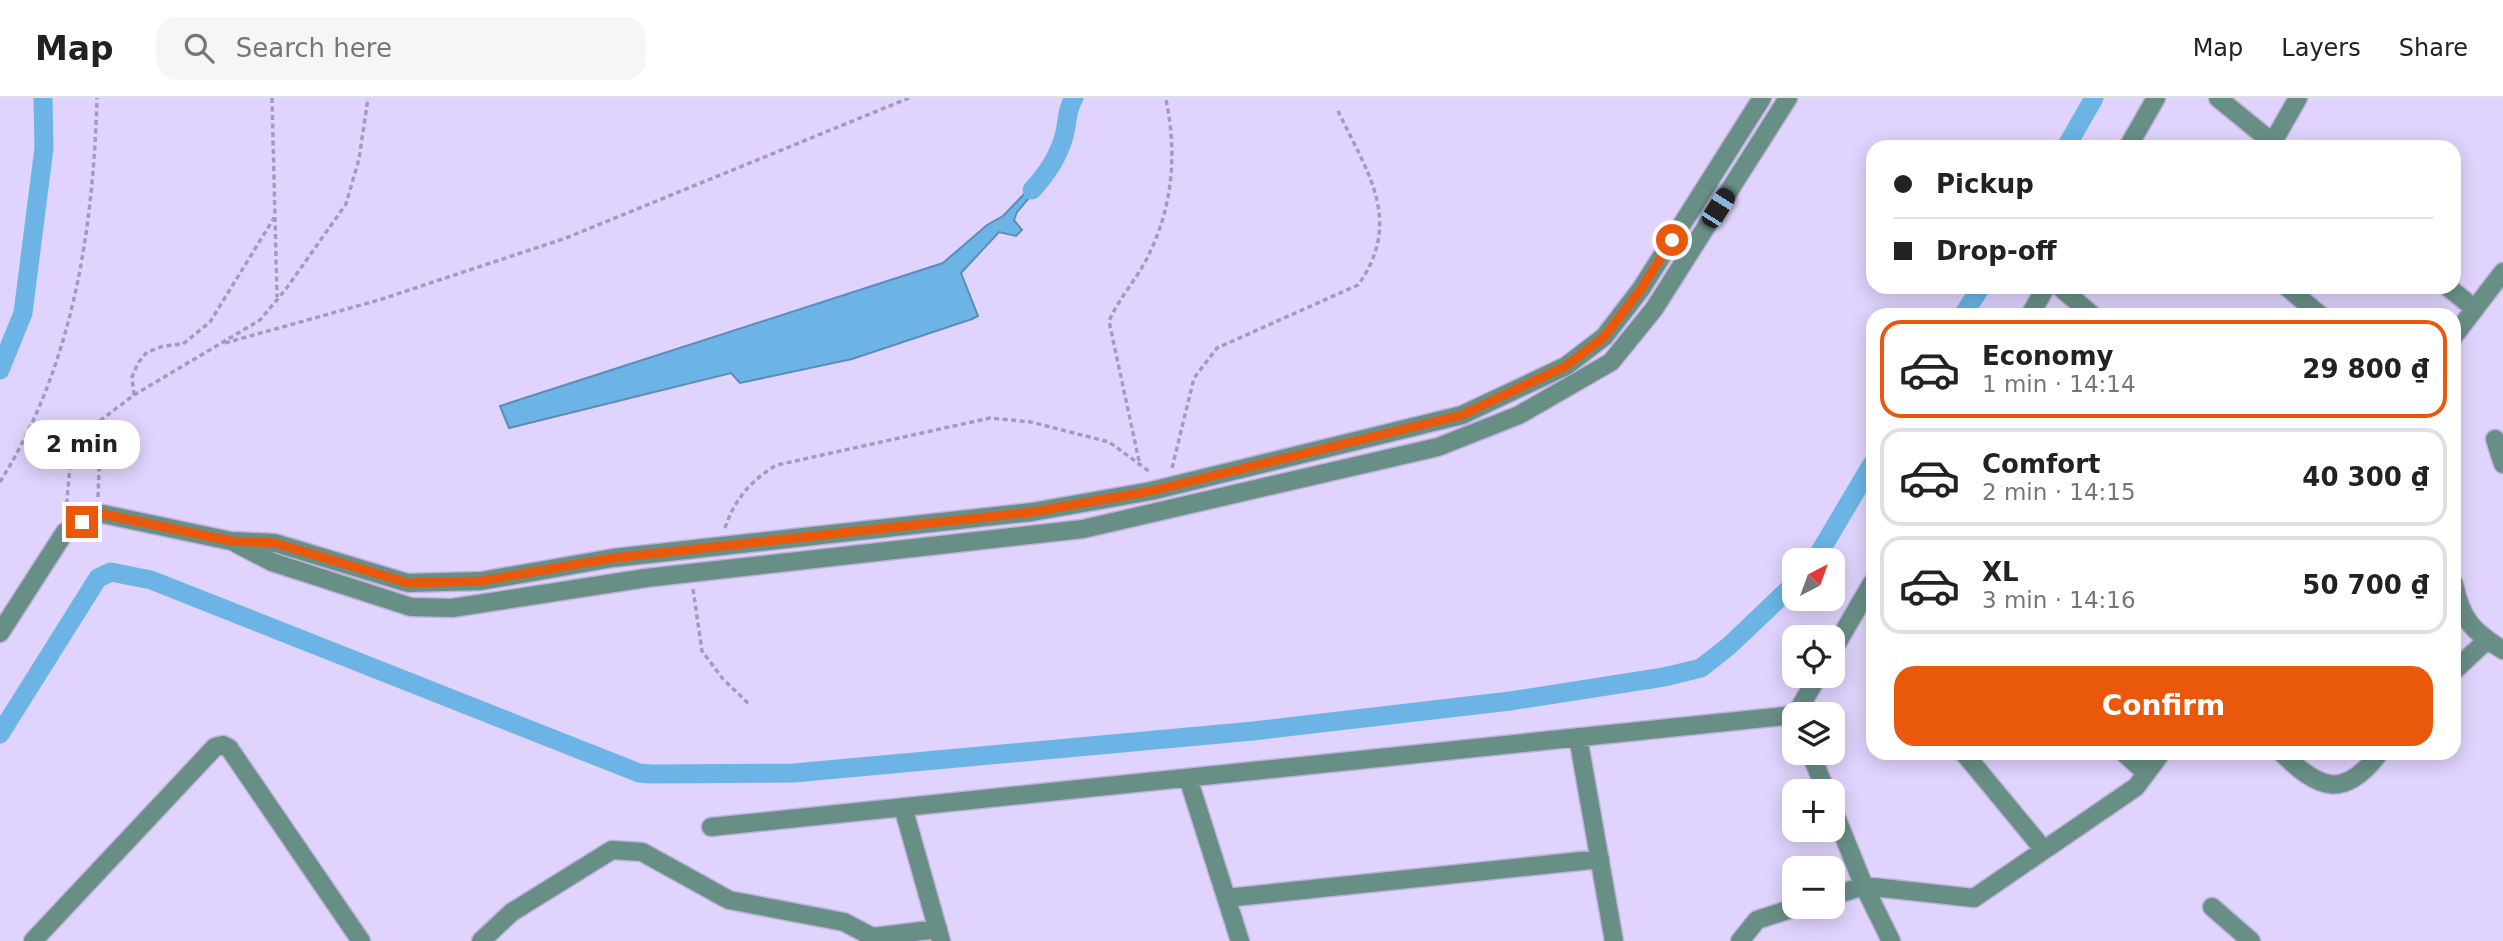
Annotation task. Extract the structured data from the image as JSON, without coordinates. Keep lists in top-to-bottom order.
{
  "north": "top right",
  "page": {
    "header": "Map",
    "search": "Search here",
    "nav": ["Map", "Layers", "Share"],
    "banner": ["Pickup", "Drop-off"],
    "list": [
      {
        "name": "Economy",
        "note": "1 min · 14:14",
        "value": "29 800 ₫"
      },
      {
        "name": "Comfort",
        "note": "2 min · 14:15",
        "value": "40 300 ₫"
      },
      {
        "name": "XL",
        "note": "3 min · 14:16",
        "value": "50 700 ₫"
      }
    ],
    "bubble": "2 min",
    "map_buttons": ["+", "−"],
    "buttons": "Confirm"
  }
}
